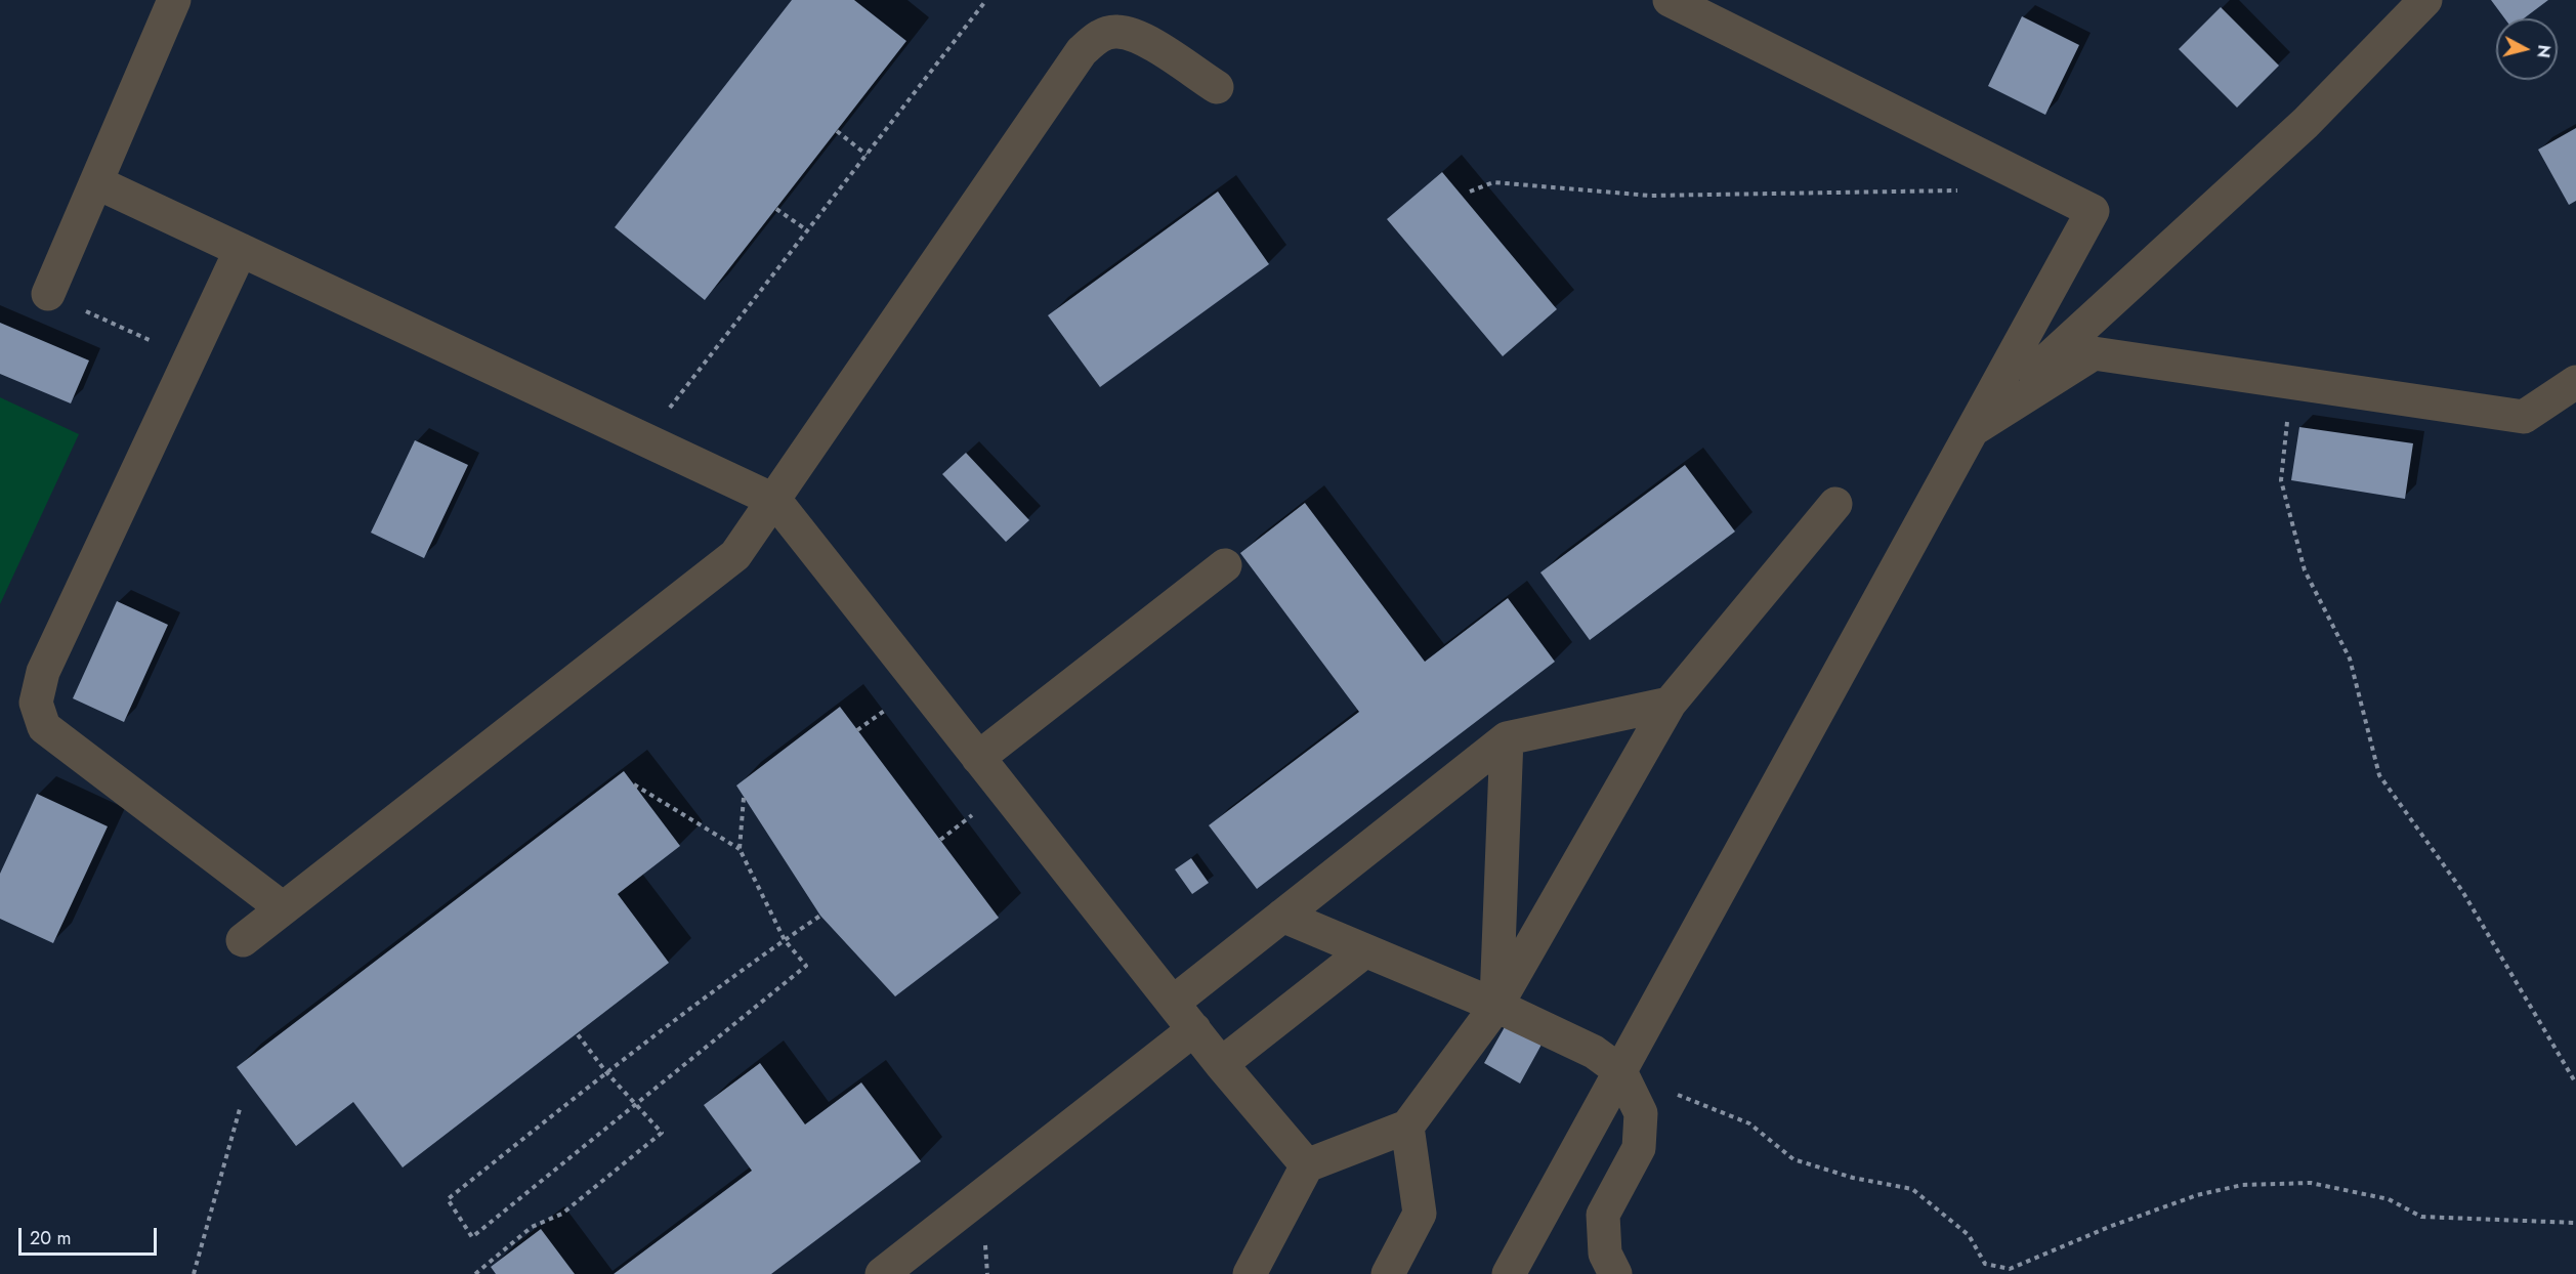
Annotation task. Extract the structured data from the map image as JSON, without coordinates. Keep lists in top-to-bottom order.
{
  "scale_bar": "20 m",
  "north": "right"
}
